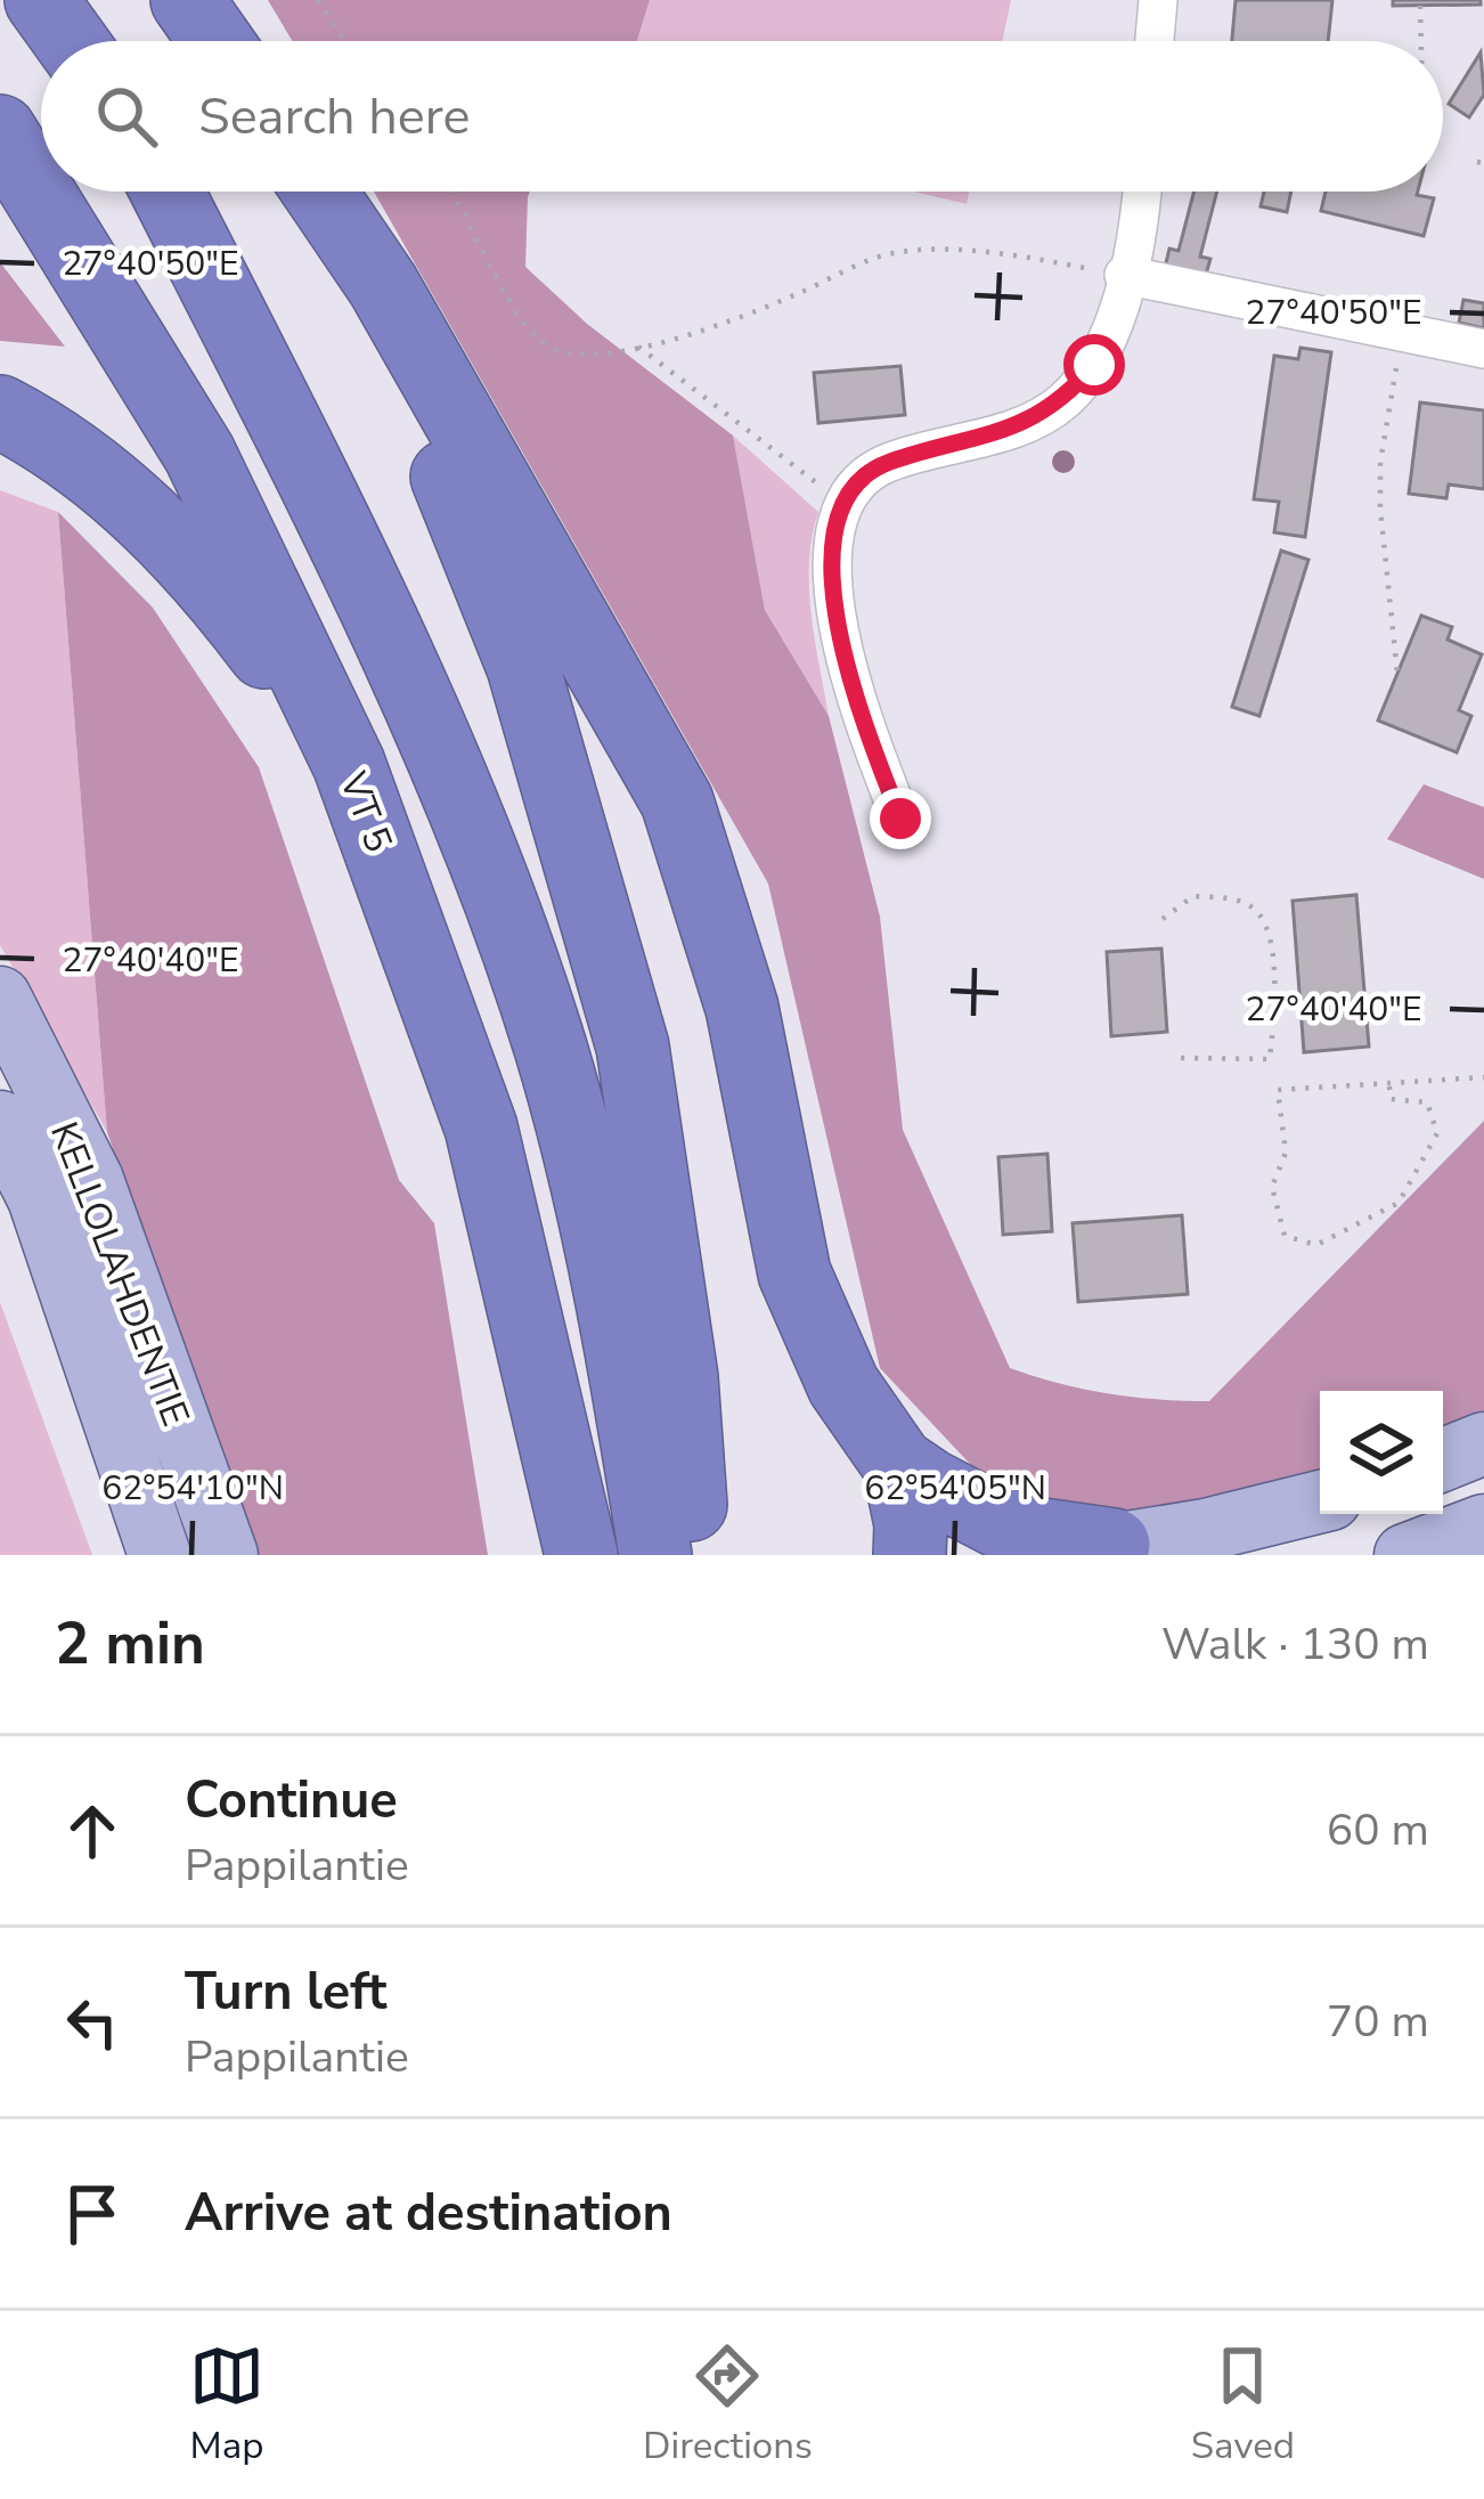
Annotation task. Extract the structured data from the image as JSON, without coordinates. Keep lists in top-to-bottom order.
{
  "streets": {
    "highway": ["VT 5"],
    "main road": ["KELLOLAHDENTIE"]
  },
  "page": {
    "search": "Search here",
    "heading": ["2 min", "Walk · 130 m"],
    "list": [
      ["Continue", "Pappilantie", "60 m"],
      ["Turn left", "Pappilantie", "70 m"],
      "Arrive at destination"
    ],
    "nav": ["Map", "Directions", "Saved"]
  },
  "coordinates": [
    "27°40'50\"E",
    "27°40'40\"E",
    "62°54'10\"N",
    "62°54'05\"N"
  ]
}
